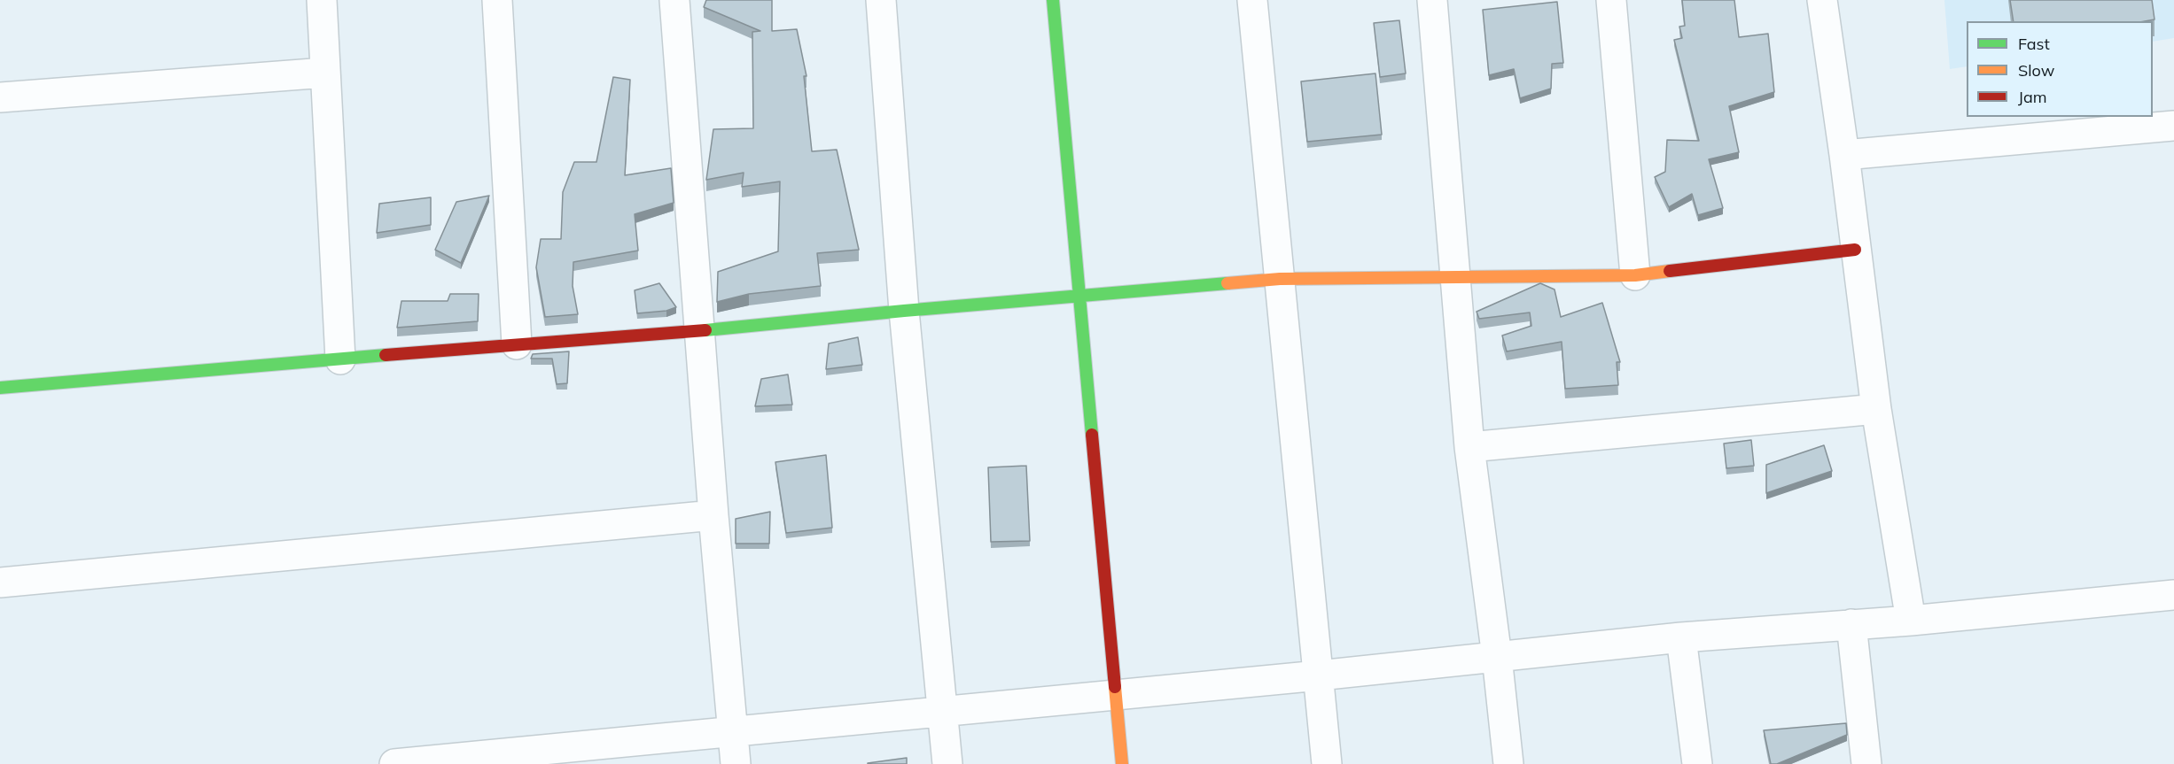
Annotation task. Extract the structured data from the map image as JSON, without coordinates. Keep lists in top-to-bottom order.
{
  "legend": ["Fast", "Slow", "Jam"]
}
